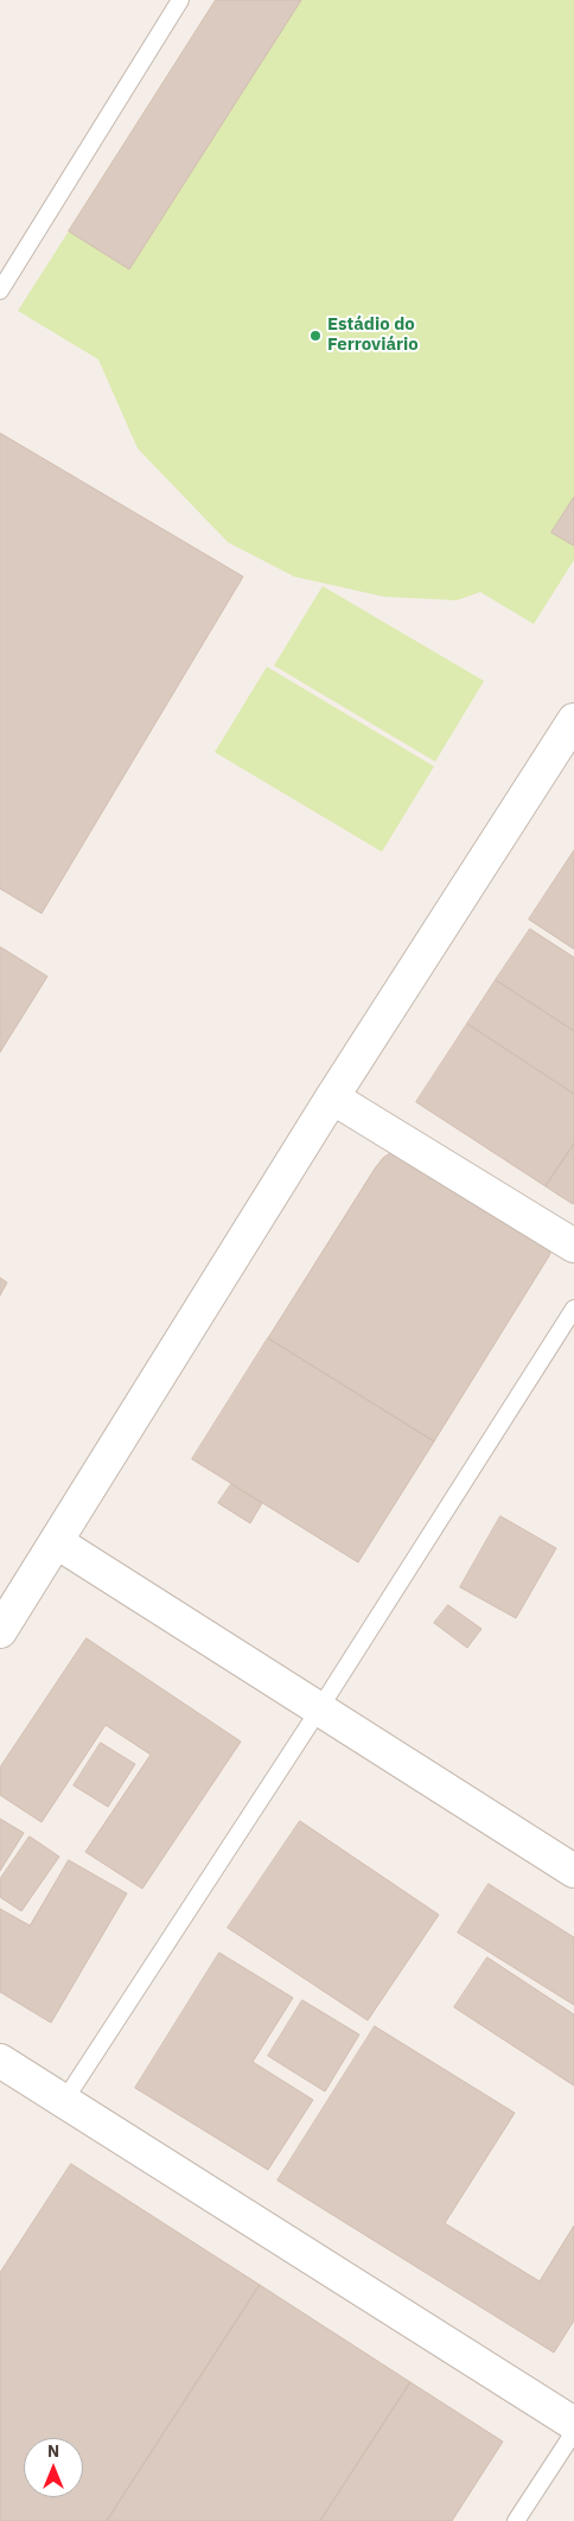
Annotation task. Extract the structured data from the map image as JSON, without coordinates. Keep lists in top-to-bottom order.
{
  "places": ["Estádio do Ferroviário"],
  "north": "top"
}
